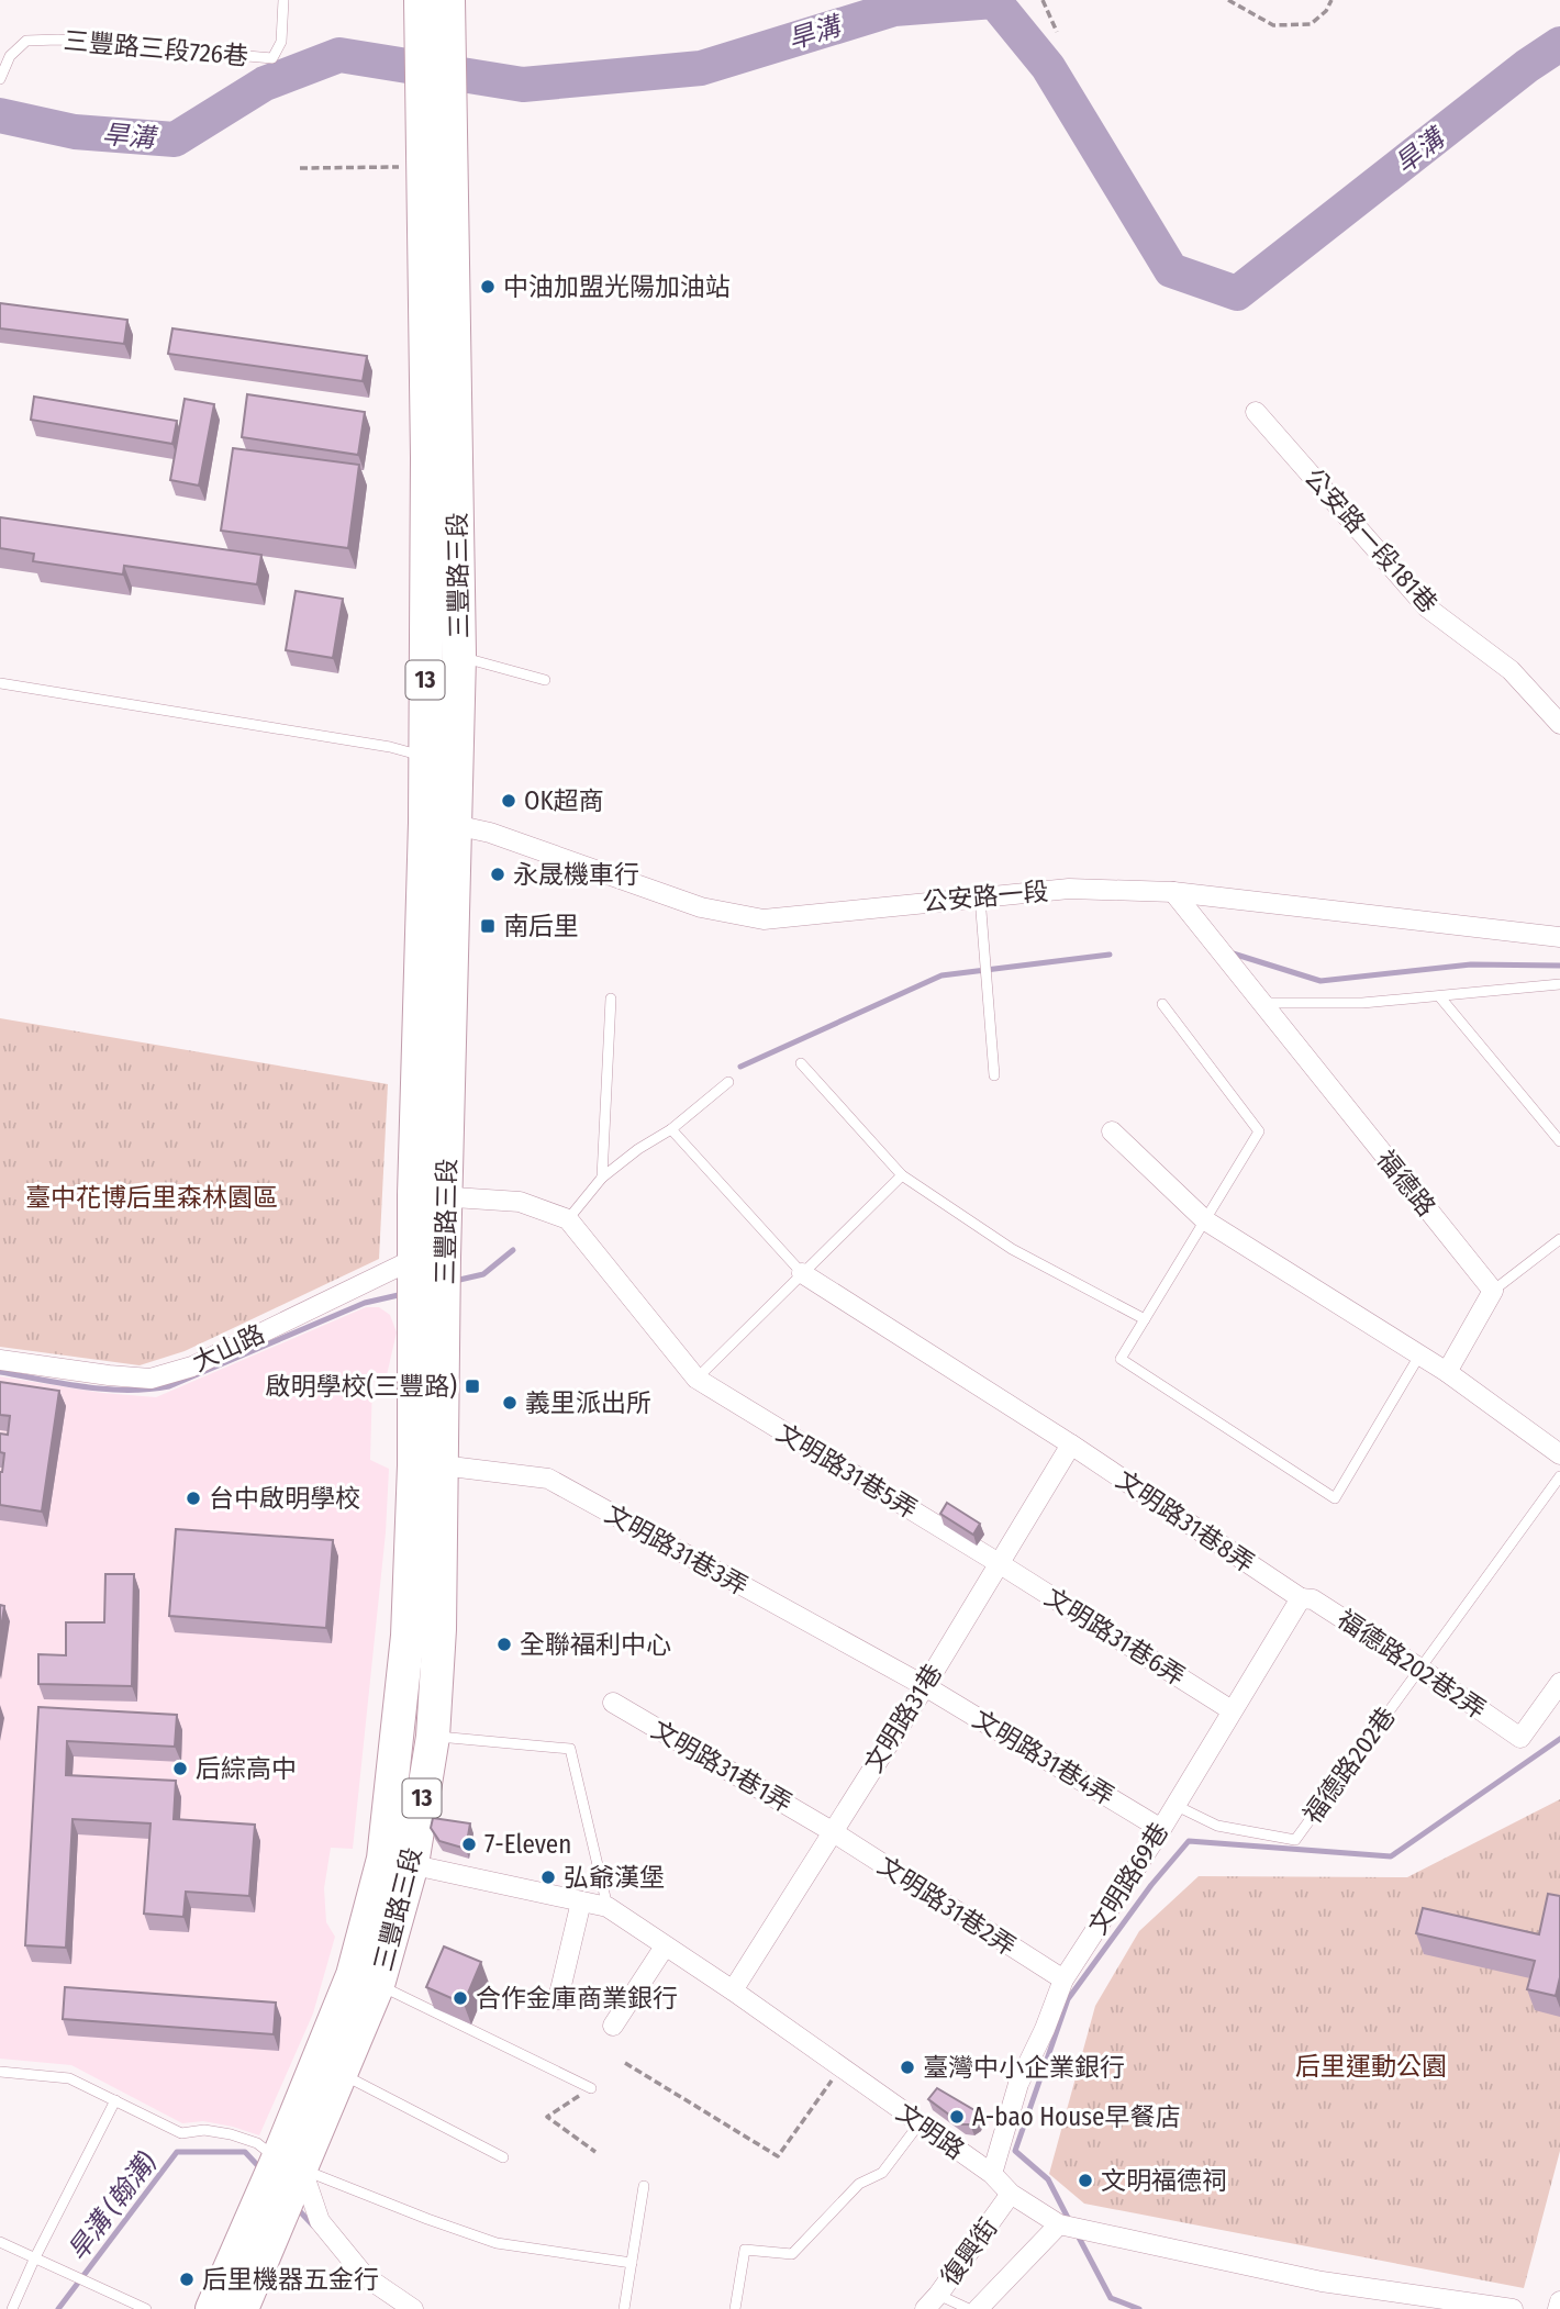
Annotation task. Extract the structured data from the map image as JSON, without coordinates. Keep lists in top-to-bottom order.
{
  "streets": {
    "main road": ["三豐路三段", "13"],
    "street": [
      "公安路一段181巷",
      "公安路一段",
      "福德路",
      "大山路",
      "文明路31巷5弄",
      "文明路31巷8弄",
      "文明路31巷3弄",
      "文明路31巷6弄",
      "福德路202巷2弄",
      "文明路31巷",
      "文明路31巷4弄",
      "文明路31巷1弄",
      "文明路69巷",
      "文明路31巷2弄",
      "文明路",
      "復興街"
    ],
    "lane": ["三豐路三段726巷", "福德路202巷"]
  },
  "crossings": [
    ["三豐路三段", "公安路一段"],
    ["三豐路三段", "大山路"],
    ["三豐路三段", "文明路31巷3弄"],
    ["三豐路三段", "文明路"],
    ["公安路一段", "福德路"],
    ["文明路31巷5弄", "文明路31巷6弄"],
    ["文明路31巷5弄", "文明路31巷"],
    ["文明路31巷8弄", "福德路202巷2弄"],
    ["文明路31巷8弄", "文明路31巷"],
    ["文明路31巷8弄", "文明路69巷"],
    ["文明路31巷3弄", "文明路31巷"],
    ["文明路31巷3弄", "文明路31巷4弄"],
    ["文明路31巷6弄", "文明路31巷"],
    ["文明路31巷6弄", "文明路69巷"],
    ["福德路202巷2弄", "福德路202巷"],
    ["福德路202巷2弄", "文明路69巷"],
    ["文明路31巷", "文明路31巷4弄"],
    ["文明路31巷", "文明路31巷1弄"],
    ["文明路31巷", "文明路31巷2弄"],
    ["文明路31巷", "文明路"],
    ["文明路31巷4弄", "文明路69巷"],
    ["福德路202巷", "文明路69巷"],
    ["文明路31巷1弄", "文明路31巷2弄"],
    ["文明路69巷", "文明路31巷2弄"],
    ["文明路69巷", "文明路"],
    ["文明路", "復興街"]
  ],
  "water": ["旱溝", "旱溝 (翰溝)"],
  "parks": ["臺中花博后里森林園區", "后里運動公園"],
  "places": {
    "other": [
      "中油加盟光陽加油站",
      "OK超商",
      "永晟機車行",
      "義里派出所",
      "台中啟明學校",
      "全聯福利中心",
      "后綜高中",
      "7-Eleven",
      "弘爺漢堡",
      "合作金庫商業銀行",
      "臺灣中小企業銀行",
      "A-bao House早餐店",
      "文明福德祠",
      "后里機器五金行"
    ],
    "transit": ["南后里", "啟明學校(三豐路)"]
  }
}
